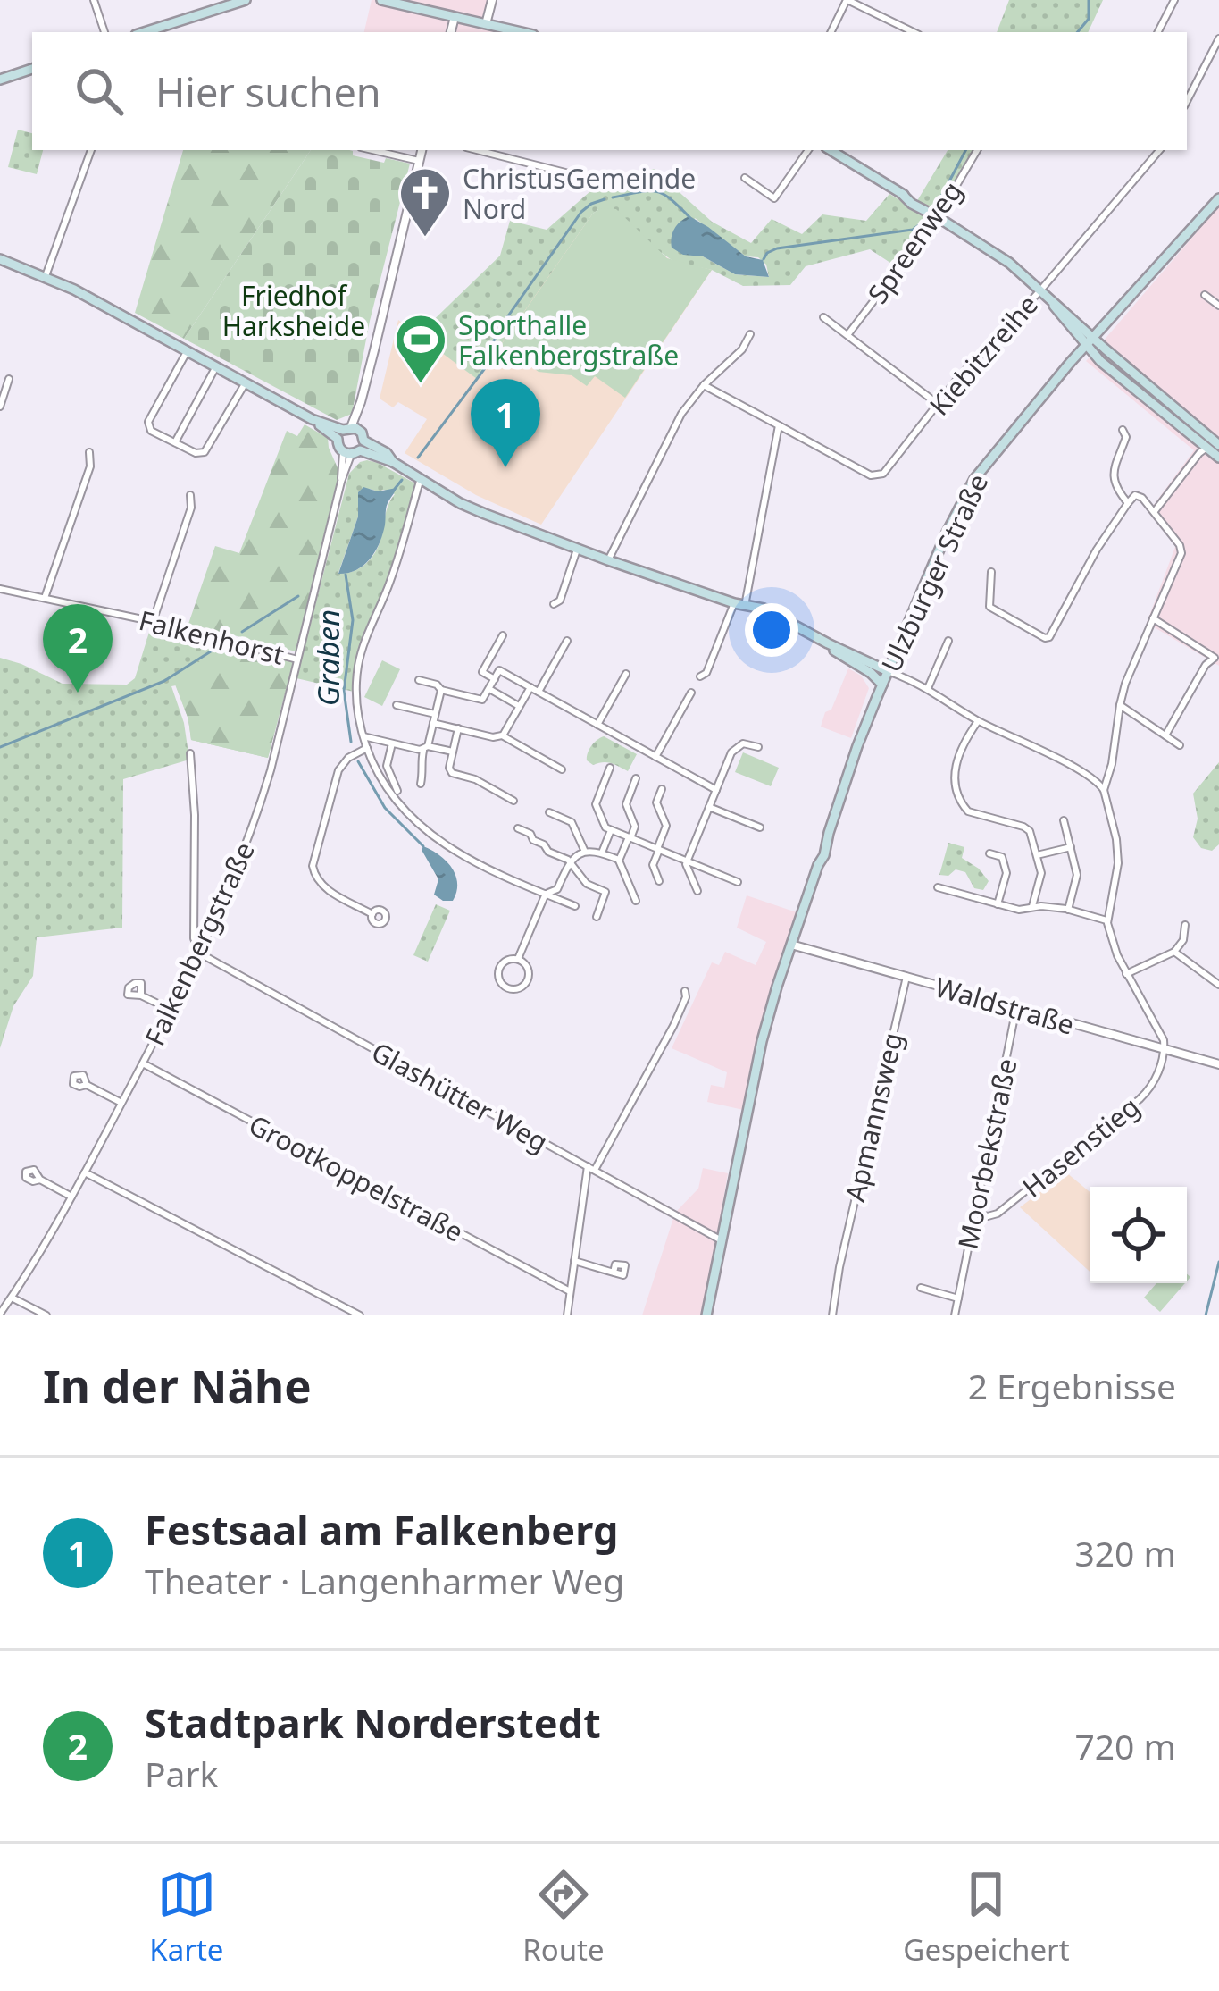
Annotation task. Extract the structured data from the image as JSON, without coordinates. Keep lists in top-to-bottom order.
{
  "streets": {
    "main road": ["Ulzburger Straße"],
    "street": [
      "Spreenweg",
      "Kiebitzreihe",
      "Falkenhorst",
      "Falkenbergstraße",
      "Waldstraße",
      "Glashütter Weg",
      "Apmannsweg",
      "Hasenstieg",
      "Moorbekstraße",
      "Grootkoppelstraße"
    ]
  },
  "crossings": [
    ["Ulzburger Straße", "Waldstraße"],
    ["Ulzburger Straße", "Glashütter Weg"],
    ["Falkenhorst", "Falkenbergstraße"],
    ["Falkenbergstraße", "Glashütter Weg"],
    ["Falkenbergstraße", "Grootkoppelstraße"],
    ["Waldstraße", "Apmannsweg"],
    ["Waldstraße", "Hasenstieg"],
    ["Waldstraße", "Moorbekstraße"],
    ["Hasenstieg", "Moorbekstraße"]
  ],
  "water": ["Graben"],
  "parks": ["Friedhof Harksheide"],
  "places": {
    "church": ["ChristusGemeinde Nord"],
    "sports": ["Sporthalle Falkenbergstraße"]
  },
  "page": {
    "search": "Hier suchen",
    "pins": ["1", "2"],
    "heading": ["In der Nähe", "2 Ergebnisse"],
    "list": [
      {
        "mark": "1",
        "name": "Festsaal am Falkenberg",
        "note": "Theater · Langenharmer Weg",
        "value": "320 m"
      },
      {
        "mark": "2",
        "name": "Stadtpark Norderstedt",
        "note": "Park",
        "value": "720 m"
      }
    ],
    "nav": ["Karte", "Route", "Gespeichert"]
  }
}
